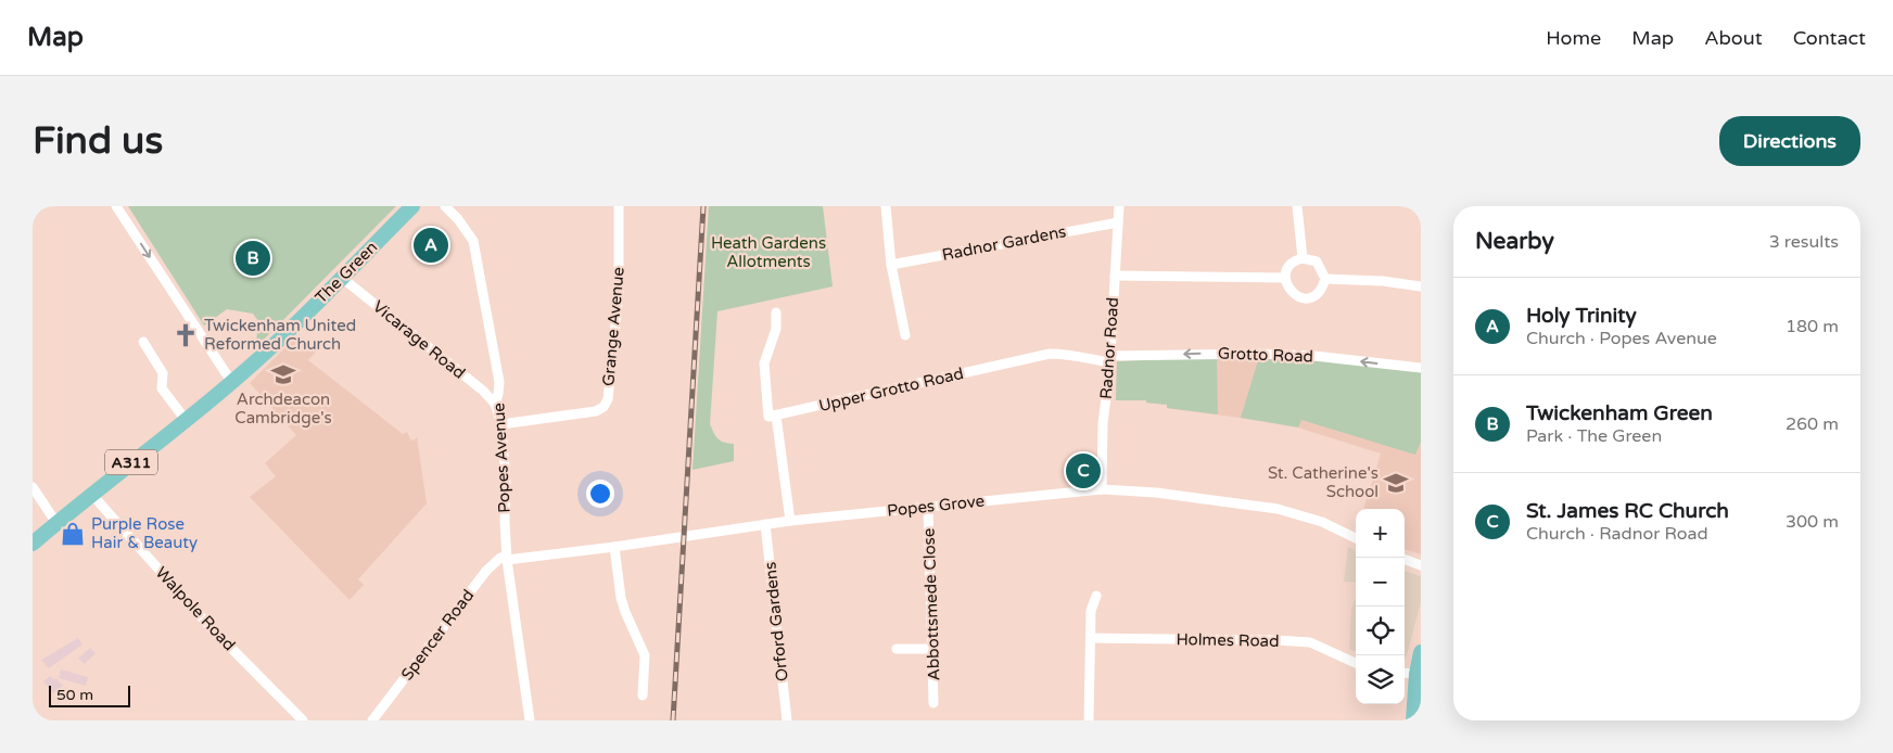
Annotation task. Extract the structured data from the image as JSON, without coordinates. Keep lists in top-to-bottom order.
{
  "streets": {
    "main road": ["The Green", "A311"],
    "street": [
      "Radnor Gardens",
      "Grange Avenue",
      "Vicarage Road",
      "Radnor Road",
      "Grotto Road",
      "Upper Grotto Road",
      "Popes Avenue",
      "Popes Grove",
      "Abbottsmede Close",
      "Walpole Road",
      "Orford Gardens",
      "Spencer Road",
      "Holmes Road"
    ]
  },
  "crossings": [
    ["Radnor Gardens", "Radnor Road"],
    ["The Green", "Vicarage Road"],
    ["The Green", "A311"],
    ["Grange Avenue", "Popes Avenue"],
    ["Vicarage Road", "Popes Avenue"],
    ["Radnor Road", "Grotto Road"],
    ["Radnor Road", "Upper Grotto Road"],
    ["Radnor Road", "Popes Grove"],
    ["Grotto Road", "Upper Grotto Road"],
    ["Popes Avenue", "Popes Grove"],
    ["Popes Avenue", "Spencer Road"],
    ["A311", "Walpole Road"],
    ["Popes Grove", "Abbottsmede Close"],
    ["Popes Grove", "Orford Gardens"],
    ["Popes Grove", "Spencer Road"]
  ],
  "parks": ["Heath Gardens Allotments"],
  "places": {
    "church": ["Twickenham United Reformed Church"],
    "school or university": ["Archdeacon Cambridge's", "St. Catherine's School"],
    "shop": ["Purple Rose Hair & Beauty"]
  },
  "scale_bar": "50 m",
  "page": {
    "header": "Map",
    "nav": [
      "Home",
      "Map",
      "About",
      "Contact"
    ],
    "buttons": "Directions",
    "title": "Find us",
    "heading": ["Nearby", "3 results"],
    "pins": ["A", "B", "C"],
    "list": [
      {
        "mark": "A",
        "name": "Holy Trinity",
        "note": "Church · Popes Avenue",
        "value": "180 m"
      },
      {
        "mark": "B",
        "name": "Twickenham Green",
        "note": "Park · The Green",
        "value": "260 m"
      },
      {
        "mark": "C",
        "name": "St. James RC Church",
        "note": "Church · Radnor Road",
        "value": "300 m"
      }
    ],
    "map_buttons": ["+", "−"],
    "scale": "50 m"
  }
}
